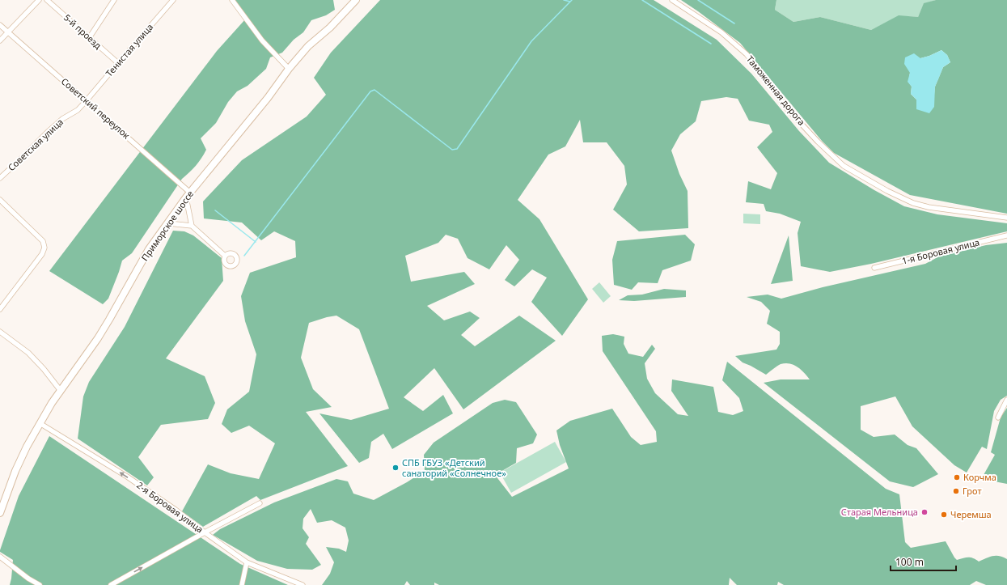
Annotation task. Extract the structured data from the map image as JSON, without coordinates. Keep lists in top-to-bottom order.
{
  "streets": {
    "main road": ["Приморское шоссе"],
    "street": [
      "5-й проезд",
      "Тенистая улица",
      "Таможенная дорога",
      "Советский переулок",
      "Советская улица",
      "1-я Боровая улица",
      "2-я Боровая улица"
    ]
  },
  "crossings": [
    ["5-й проезд", "Тенистая улица"],
    ["Тенистая улица", "Советский переулок"],
    ["Тенистая улица", "Советская улица"],
    ["Советский переулок", "Советская улица"],
    ["Советский переулок", "Приморское шоссе"],
    ["Приморское шоссе", "2-я Боровая улица"]
  ],
  "one_way": ["2-я Боровая улица"],
  "places": [
    "СПБ ГБУЗ «Детский санаторий «Солнечное»",
    "Корчма",
    "Грот",
    "Старая Мельница",
    "Черемша"
  ],
  "scale_bar": "100 m"
}
